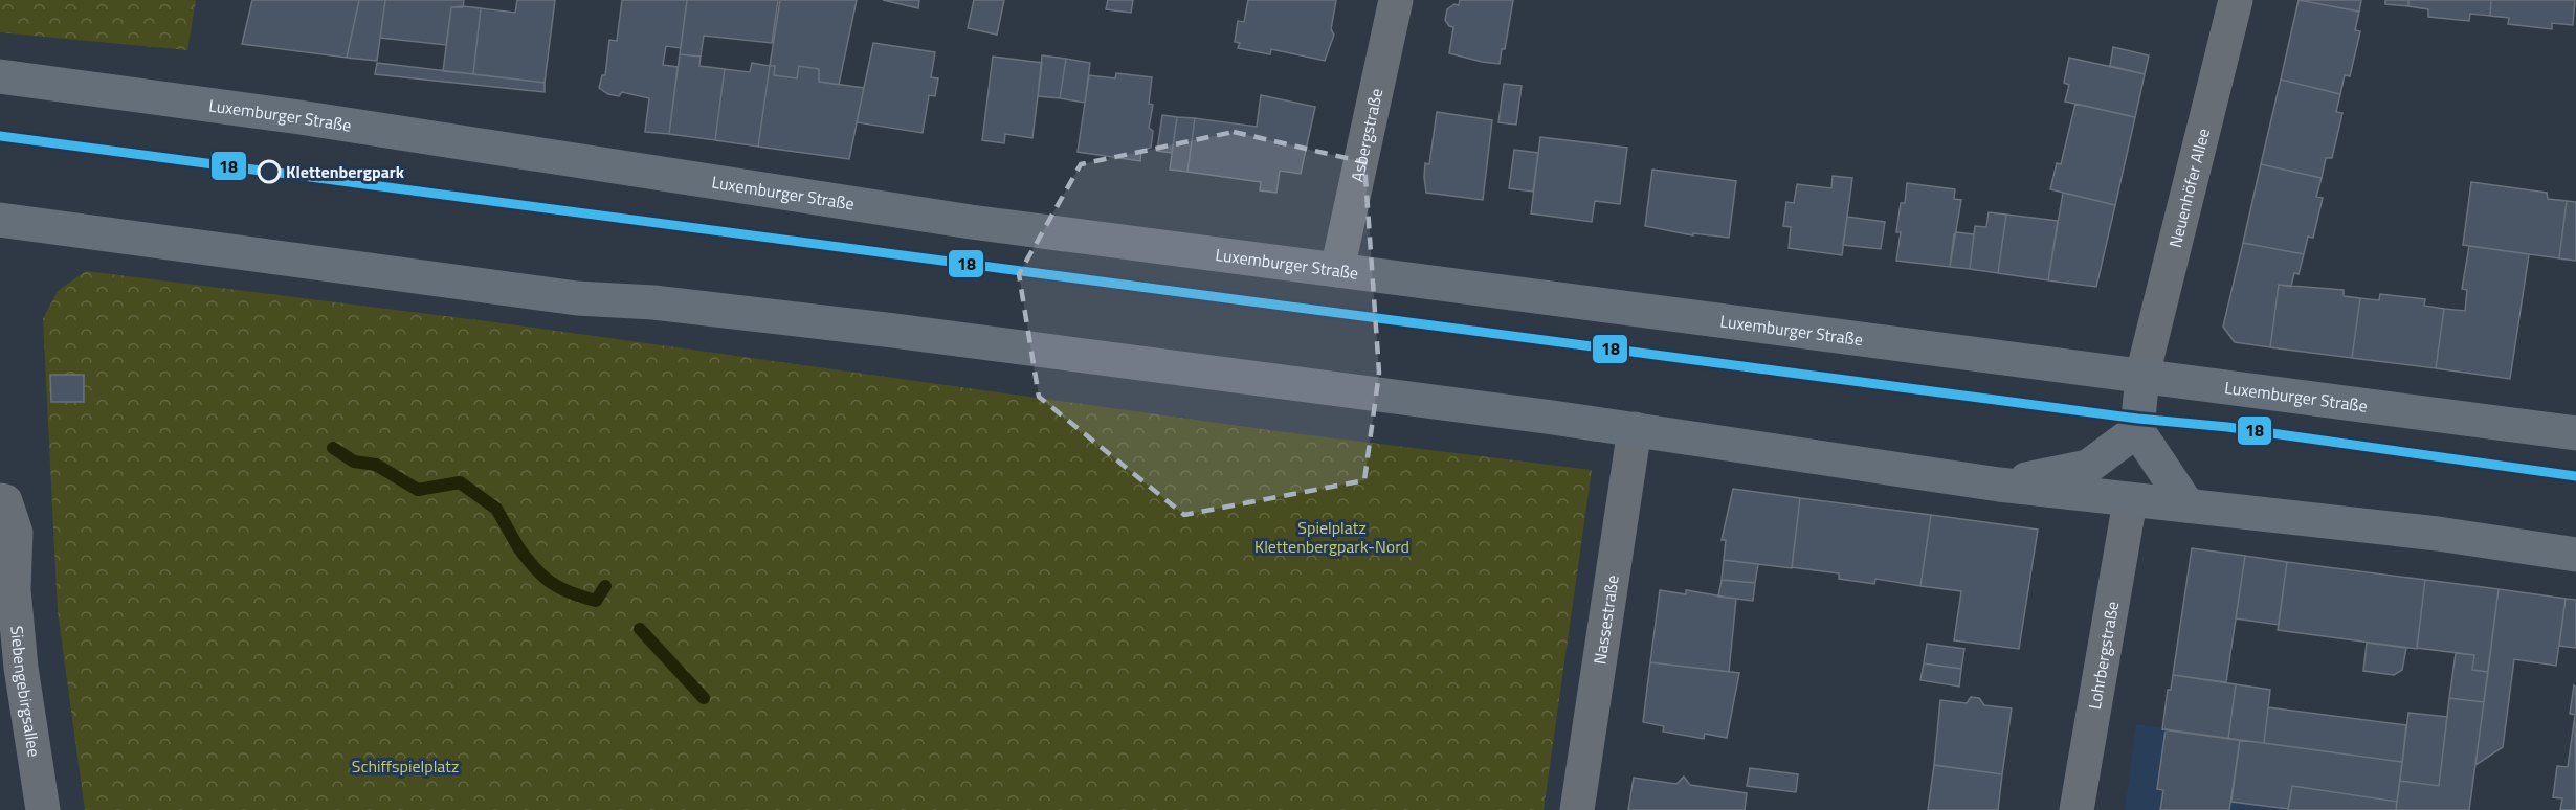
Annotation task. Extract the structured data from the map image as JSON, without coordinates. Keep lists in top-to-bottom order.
{
  "streets": {
    "main road": ["Luxemburger Straße"],
    "street": [
      "Asbergstraße",
      "Neuenhöfer Allee",
      "Nassestraße",
      "Lohrbergstraße",
      "Siebengebirgsallee"
    ]
  },
  "crossings": [
    ["Luxemburger Straße", "Asbergstraße"],
    ["Luxemburger Straße", "Neuenhöfer Allee"]
  ],
  "parks": ["Spielplatz Klettenbergpark-Nord", "Schiffspielplatz"],
  "places": ["Klettenbergpark"],
  "lines": ["transit line 18"]
}
